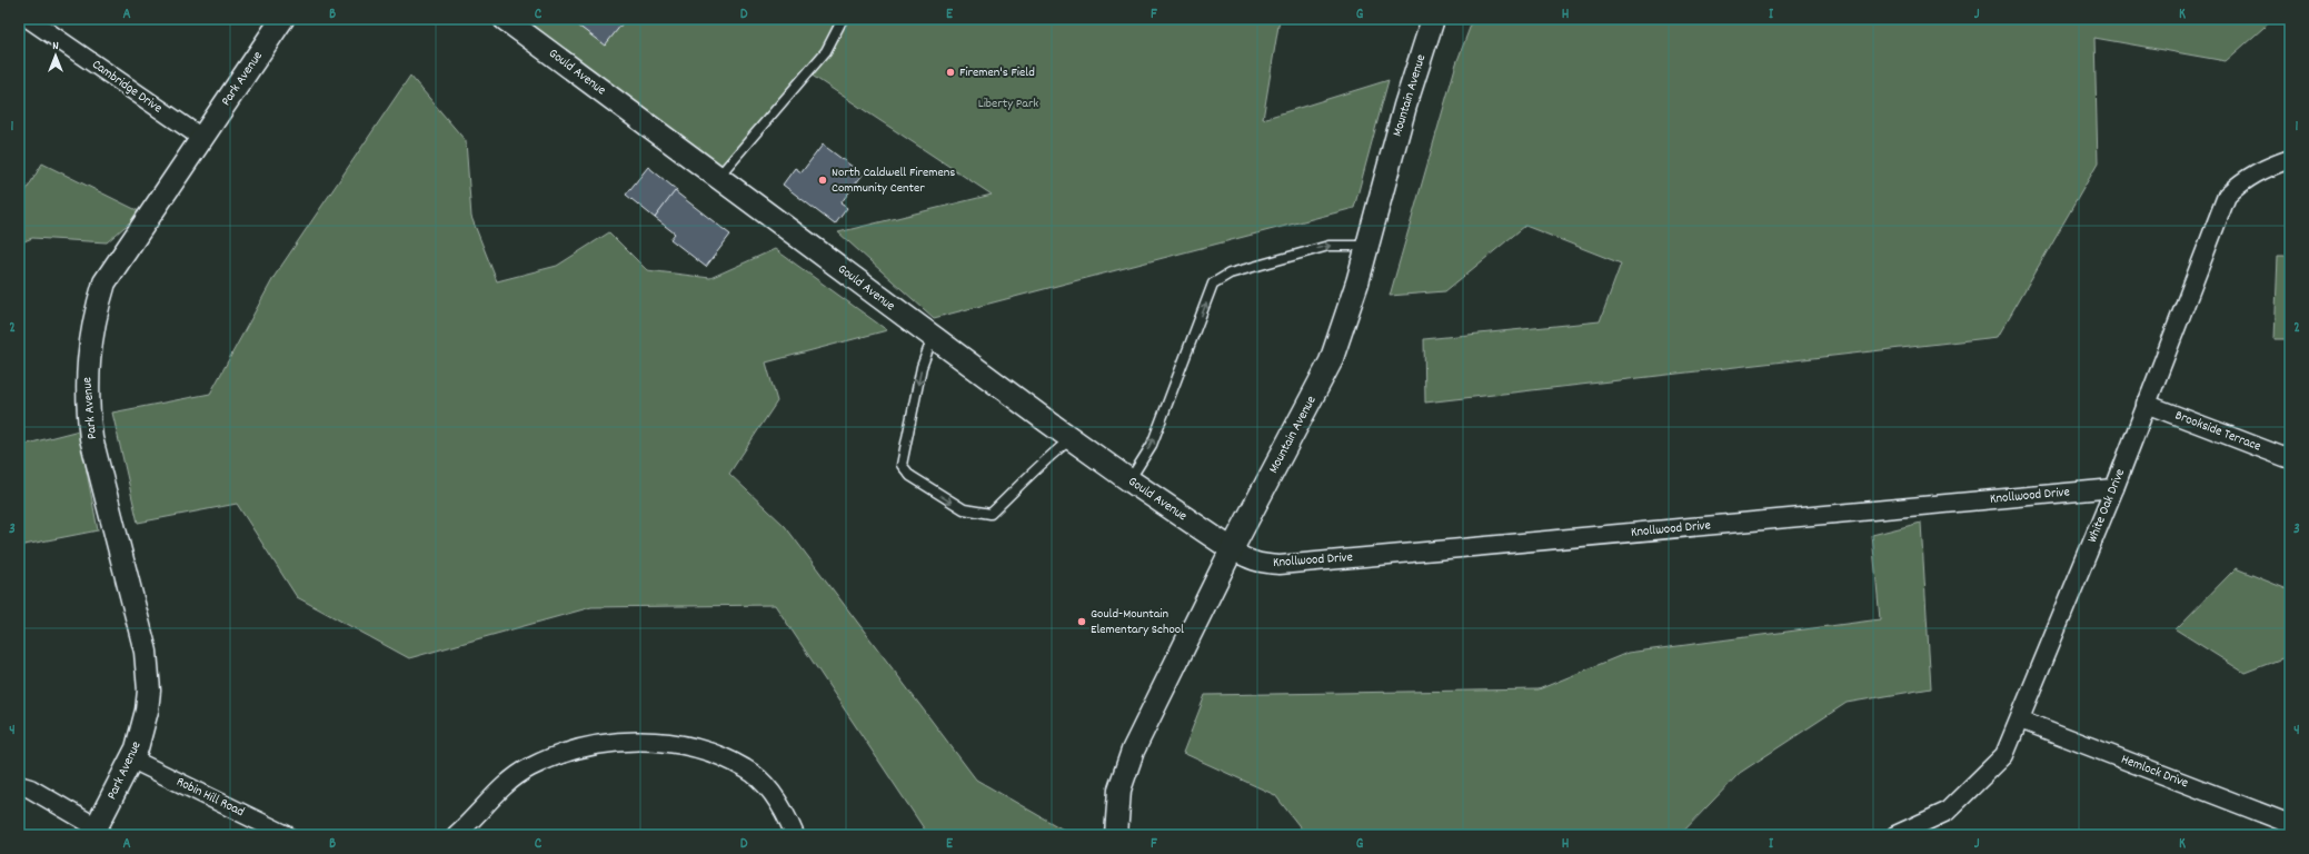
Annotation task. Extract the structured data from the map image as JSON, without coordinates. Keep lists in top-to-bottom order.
{
  "streets": {
    "street": [
      "Gould Avenue",
      "Park Avenue",
      "Cambridge Drive",
      "Mountain Avenue",
      "Brookside Terrace",
      "Knollwood Drive",
      "White Oak Drive",
      "Hemlock Drive",
      "Robin Hill Road"
    ]
  },
  "crossings": [
    ["Gould Avenue", "Mountain Avenue"],
    ["Gould Avenue", "Knollwood Drive"],
    ["Park Avenue", "Cambridge Drive"],
    ["Park Avenue", "Robin Hill Road"],
    ["Mountain Avenue", "Knollwood Drive"],
    ["Brookside Terrace", "White Oak Drive"],
    ["Knollwood Drive", "White Oak Drive"],
    ["White Oak Drive", "Hemlock Drive"]
  ],
  "parks": ["Liberty Park"],
  "places": ["Firemen's Field", "North Caldwell Firemens Community Center", "Gould-Mountain Elementary School"],
  "north": "top",
  "grid": {
    "columns": [
      "A",
      "B",
      "C",
      "D",
      "E",
      "F",
      "G",
      "H",
      "I",
      "J",
      "K"
    ],
    "rows": [
      "1",
      "2",
      "3",
      "4"
    ]
  }
}
